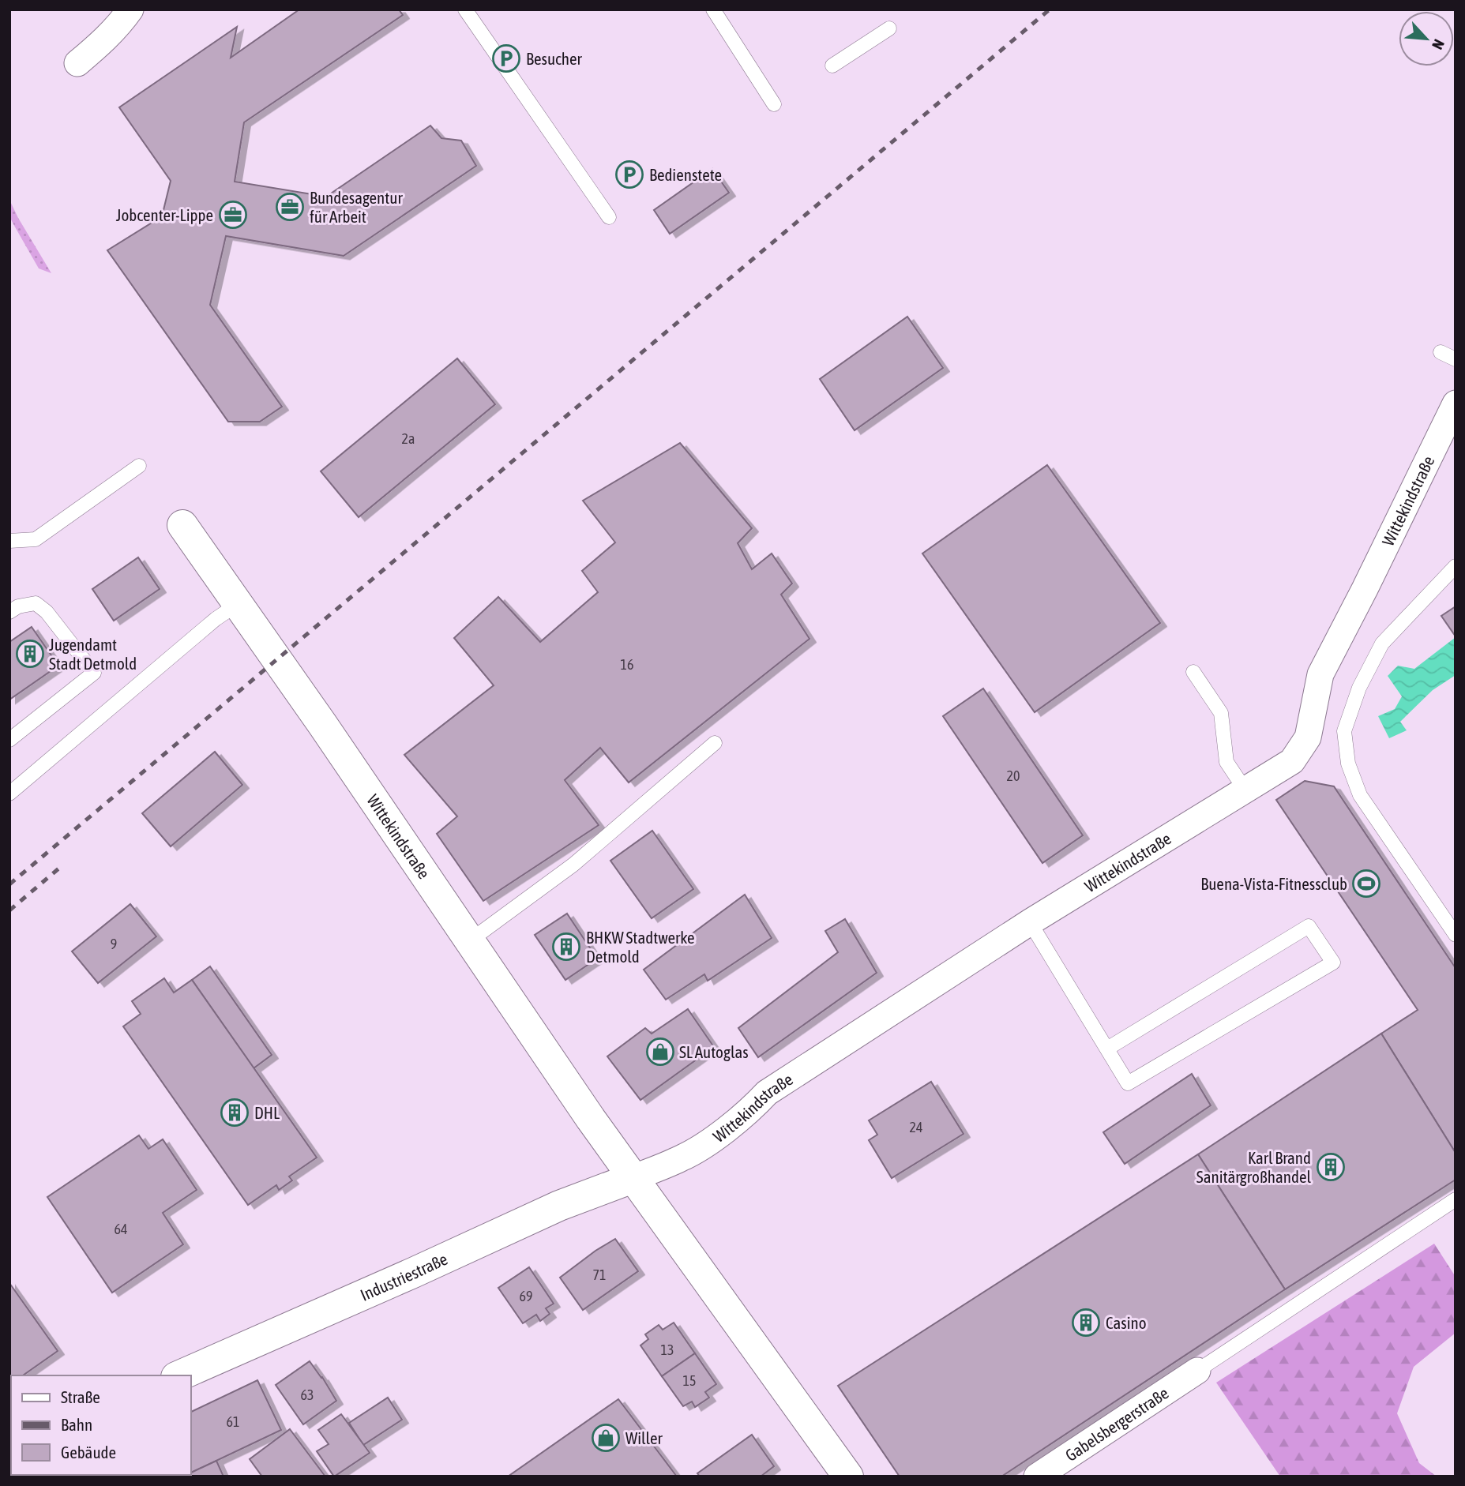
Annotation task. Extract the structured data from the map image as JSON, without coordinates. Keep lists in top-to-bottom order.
{
  "streets": {
    "street": ["Wittekindstraße", "Industriestraße", "Gabelsbergerstraße"]
  },
  "crossings": [
    ["Wittekindstraße", "Industriestraße"]
  ],
  "places": {
    "parking": ["Besucher", "Bedienstete"],
    "office": ["Bundesagentur für Arbeit", "Jobcenter-Lippe"],
    "building": [
      "Jugendamt Stadt Detmold",
      "BHKW Stadtwerke Detmold",
      "DHL",
      "Karl Brand Sanitärgroßhandel",
      "Casino"
    ],
    "sports": ["Buena-Vista-Fitnessclub"],
    "shop": ["SL Autoglas", "Willer"]
  },
  "house_numbers": [
    "2a",
    "16",
    "20",
    "9",
    "24",
    "64",
    "71",
    "69",
    "13",
    "15",
    "63",
    "61"
  ],
  "legend": ["Straße", "Bahn", "Gebäude"],
  "north": "bottom right"
}
